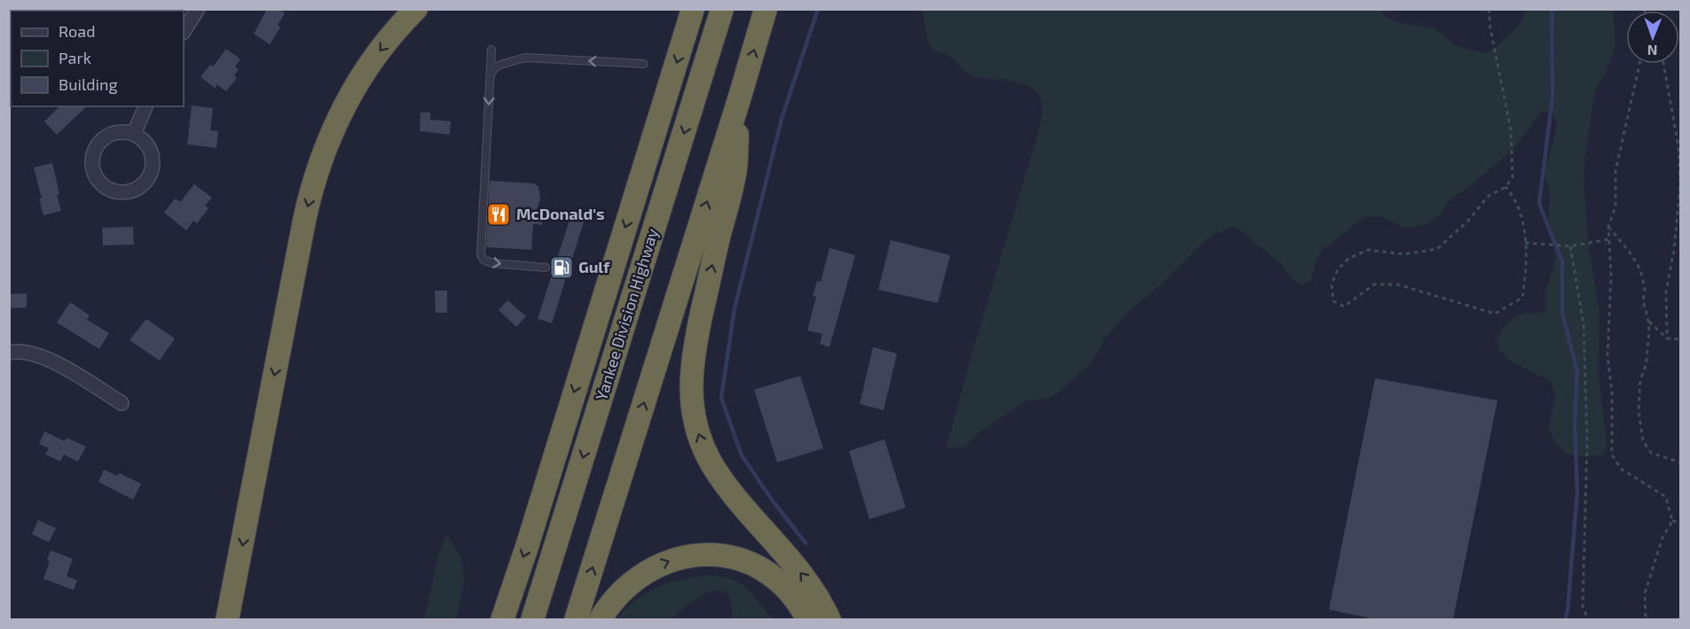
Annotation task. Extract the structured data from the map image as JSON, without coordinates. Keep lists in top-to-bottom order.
{
  "streets": {
    "highway": ["Yankee Division Highway"]
  },
  "places": {
    "restaurant": ["McDonald's"],
    "fuel station": ["Gulf"]
  },
  "legend": ["Road", "Park", "Building"],
  "north": "bottom"
}
